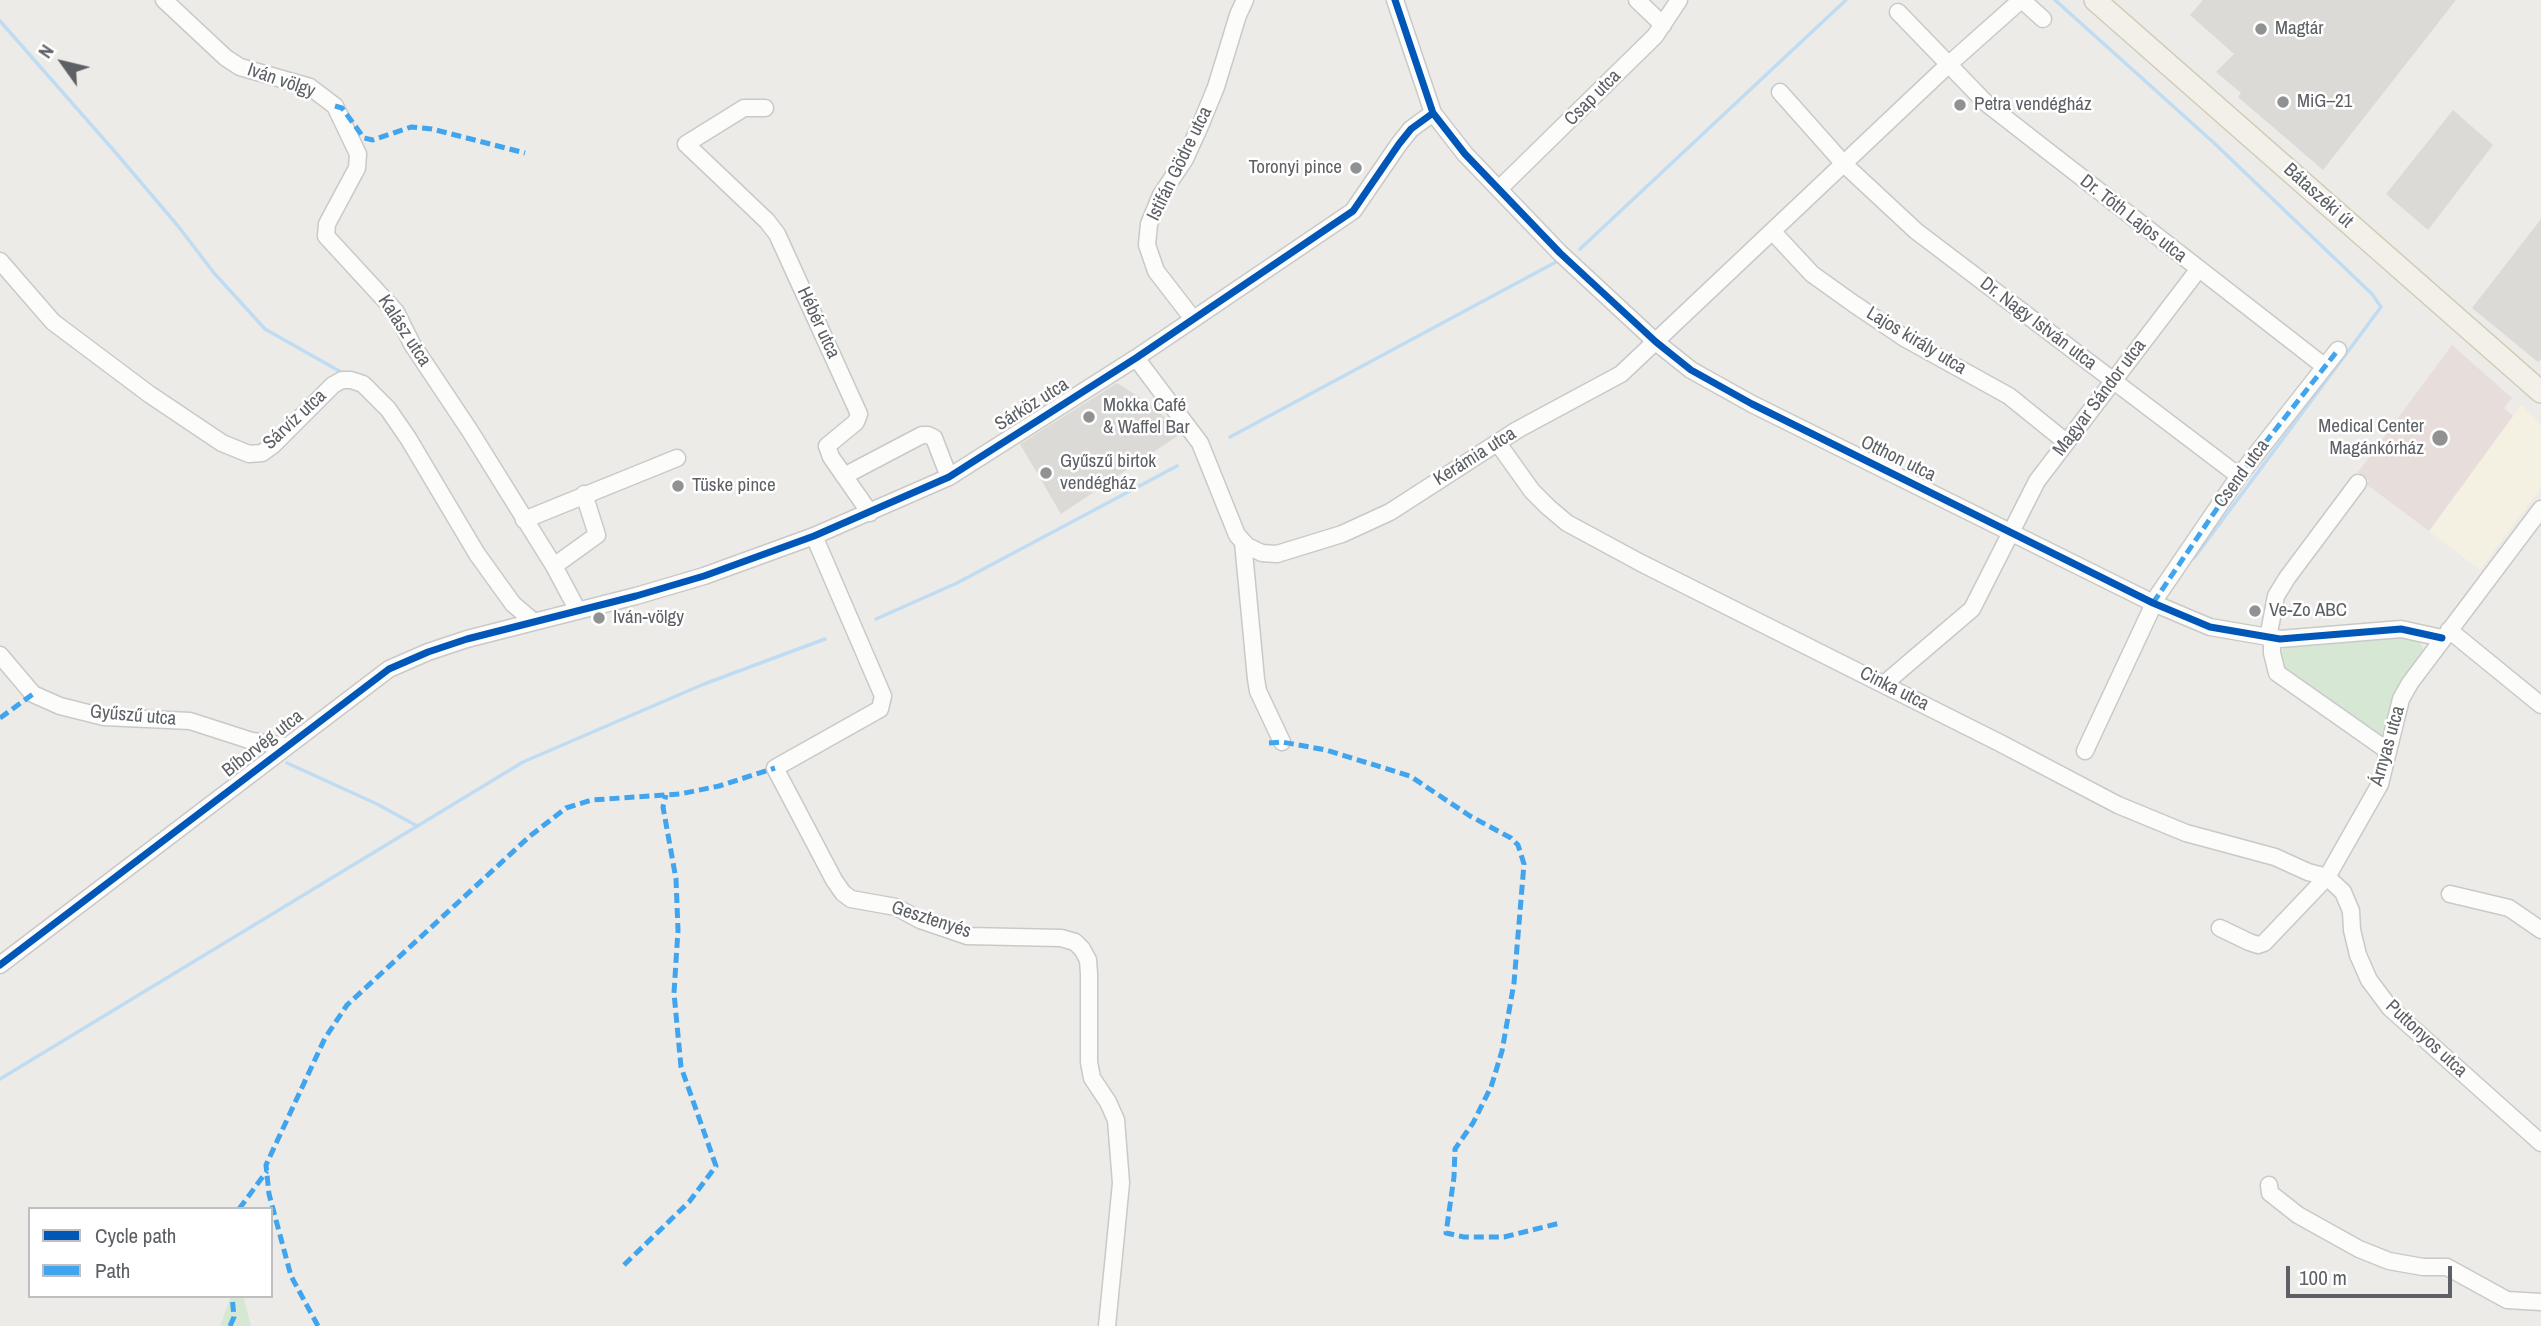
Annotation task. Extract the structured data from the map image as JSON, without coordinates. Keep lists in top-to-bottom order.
{
  "streets": {
    "main road": ["Bátaszéki út"],
    "street": [
      "Iván völgy",
      "Csap utca",
      "Istifán Gödre utca",
      "Dr. Tóth Lajos utca",
      "Hébér utca",
      "Dr. Nagy István utca",
      "Kalász utca",
      "Lajos király utca",
      "Magyar Sándor utca",
      "Sárköz utca",
      "Sárvíz utca",
      "Kerámia utca",
      "Otthon utca",
      "Csend utca",
      "Cinka utca",
      "Gyűszű utca",
      "Bíborvég utca",
      "Árnyas utca",
      "Gesztenyés",
      "Puttonyos utca"
    ]
  },
  "crossings": [
    ["Iván völgy", "Kalász utca"],
    ["Csap utca", "Otthon utca"],
    ["Istifán Gödre utca", "Sárköz utca"],
    ["Dr. Tóth Lajos utca", "Magyar Sándor utca"],
    ["Dr. Tóth Lajos utca", "Kerámia utca"],
    ["Dr. Tóth Lajos utca", "Csend utca"],
    ["Hébér utca", "Sárköz utca"],
    ["Dr. Nagy István utca", "Magyar Sándor utca"],
    ["Dr. Nagy István utca", "Kerámia utca"],
    ["Dr. Nagy István utca", "Csend utca"],
    ["Kalász utca", "Sárköz utca"],
    ["Kalász utca", "Bíborvég utca"],
    ["Lajos király utca", "Magyar Sándor utca"],
    ["Lajos király utca", "Kerámia utca"],
    ["Magyar Sándor utca", "Otthon utca"],
    ["Magyar Sándor utca", "Cinka utca"],
    ["Sárköz utca", "Otthon utca"],
    ["Sárköz utca", "Bíborvég utca"],
    ["Sárköz utca", "Gesztenyés"],
    ["Sárvíz utca", "Bíborvég utca"],
    ["Kerámia utca", "Otthon utca"],
    ["Kerámia utca", "Cinka utca"],
    ["Otthon utca", "Csend utca"],
    ["Otthon utca", "Árnyas utca"],
    ["Cinka utca", "Árnyas utca"],
    ["Cinka utca", "Puttonyos utca"],
    ["Gyűszű utca", "Bíborvég utca"],
    ["Árnyas utca", "Puttonyos utca"]
  ],
  "places": [
    "Magtár",
    "MiG–21",
    "Petra vendégház",
    "Toronyi pince",
    "Mokka Café & Waffel Bar",
    "Medical Center Magánkórház",
    "Gyűszű birtok vendégház",
    "Tüske pince",
    "Ve-Zo ABC",
    "Iván-völgy"
  ],
  "legend": ["Cycle path", "Path"],
  "scale_bar": "100 m",
  "north": "top left"
}
